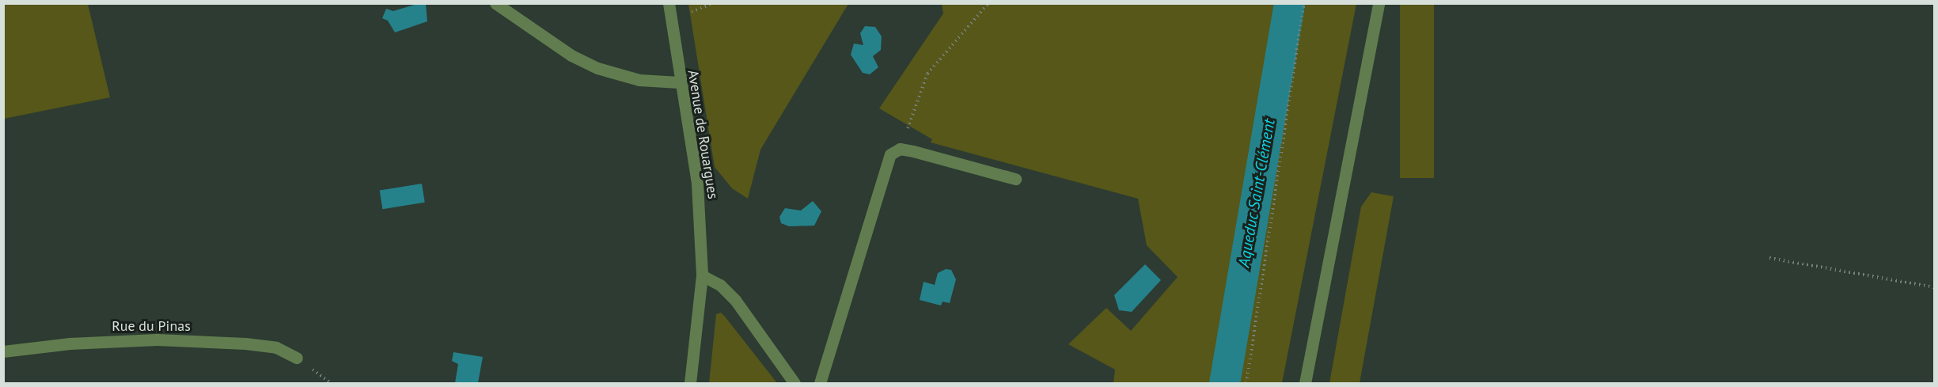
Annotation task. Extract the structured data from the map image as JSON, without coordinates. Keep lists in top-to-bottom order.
{
  "streets": {
    "street": ["Avenue de Rouargues", "Rue du Pinas"]
  },
  "water": ["Aqueduc Saint-Clément"]
}
